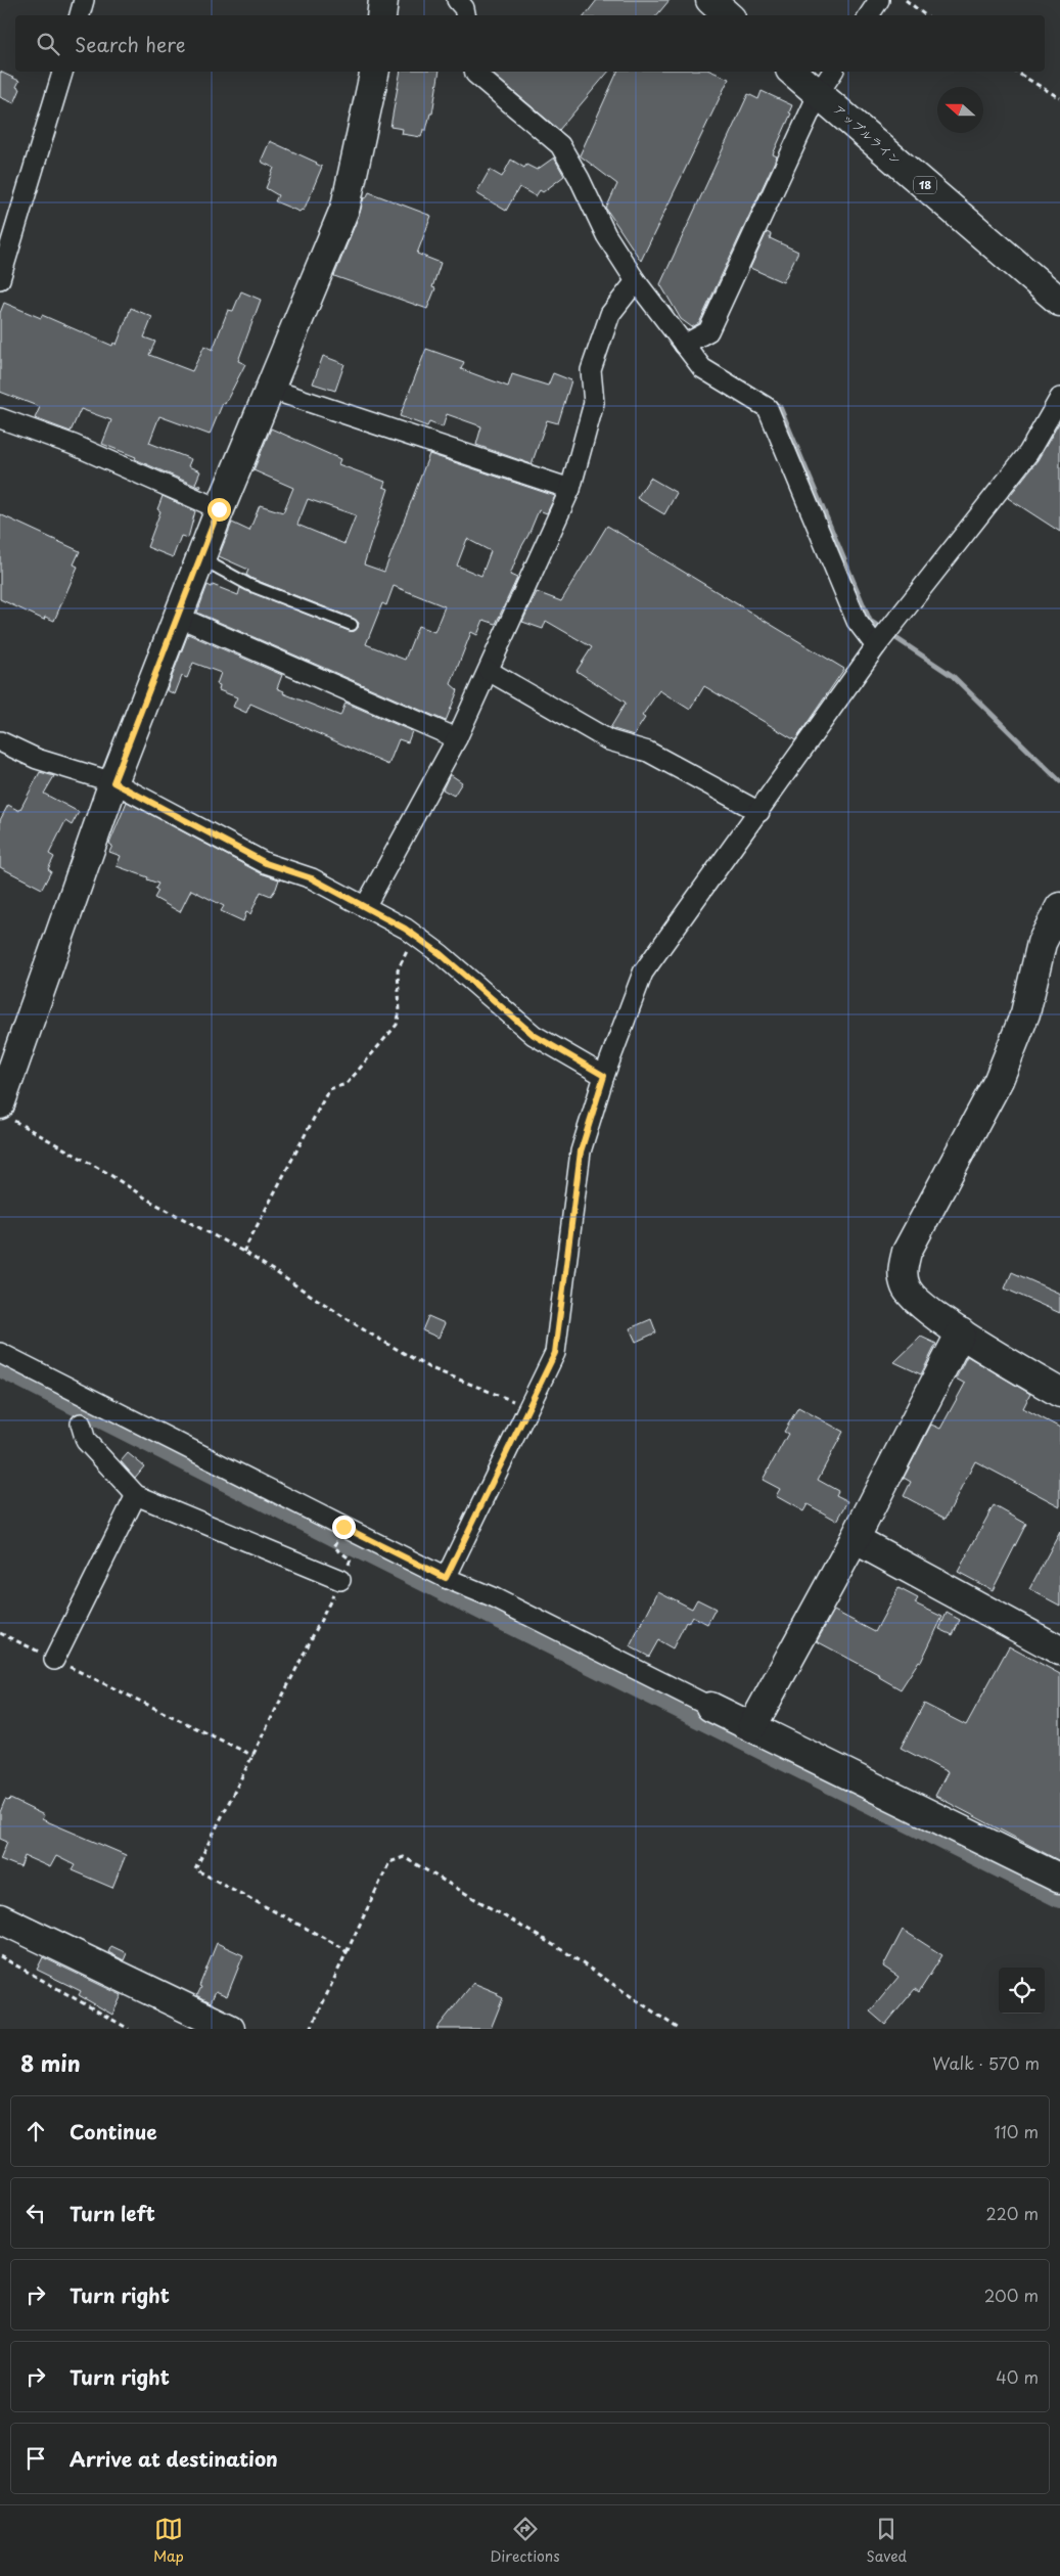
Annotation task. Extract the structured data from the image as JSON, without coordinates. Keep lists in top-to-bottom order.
{
  "streets": {
    "main road": ["アップルライン", "18"]
  },
  "north": "left",
  "page": {
    "search": "Search here",
    "heading": ["8 min", "Walk · 570 m"],
    "list": [
      ["Continue", "110 m"],
      ["Turn left", "220 m"],
      ["Turn right", "200 m"],
      ["Turn right", "40 m"],
      "Arrive at destination"
    ],
    "nav": ["Map", "Directions", "Saved"]
  }
}
